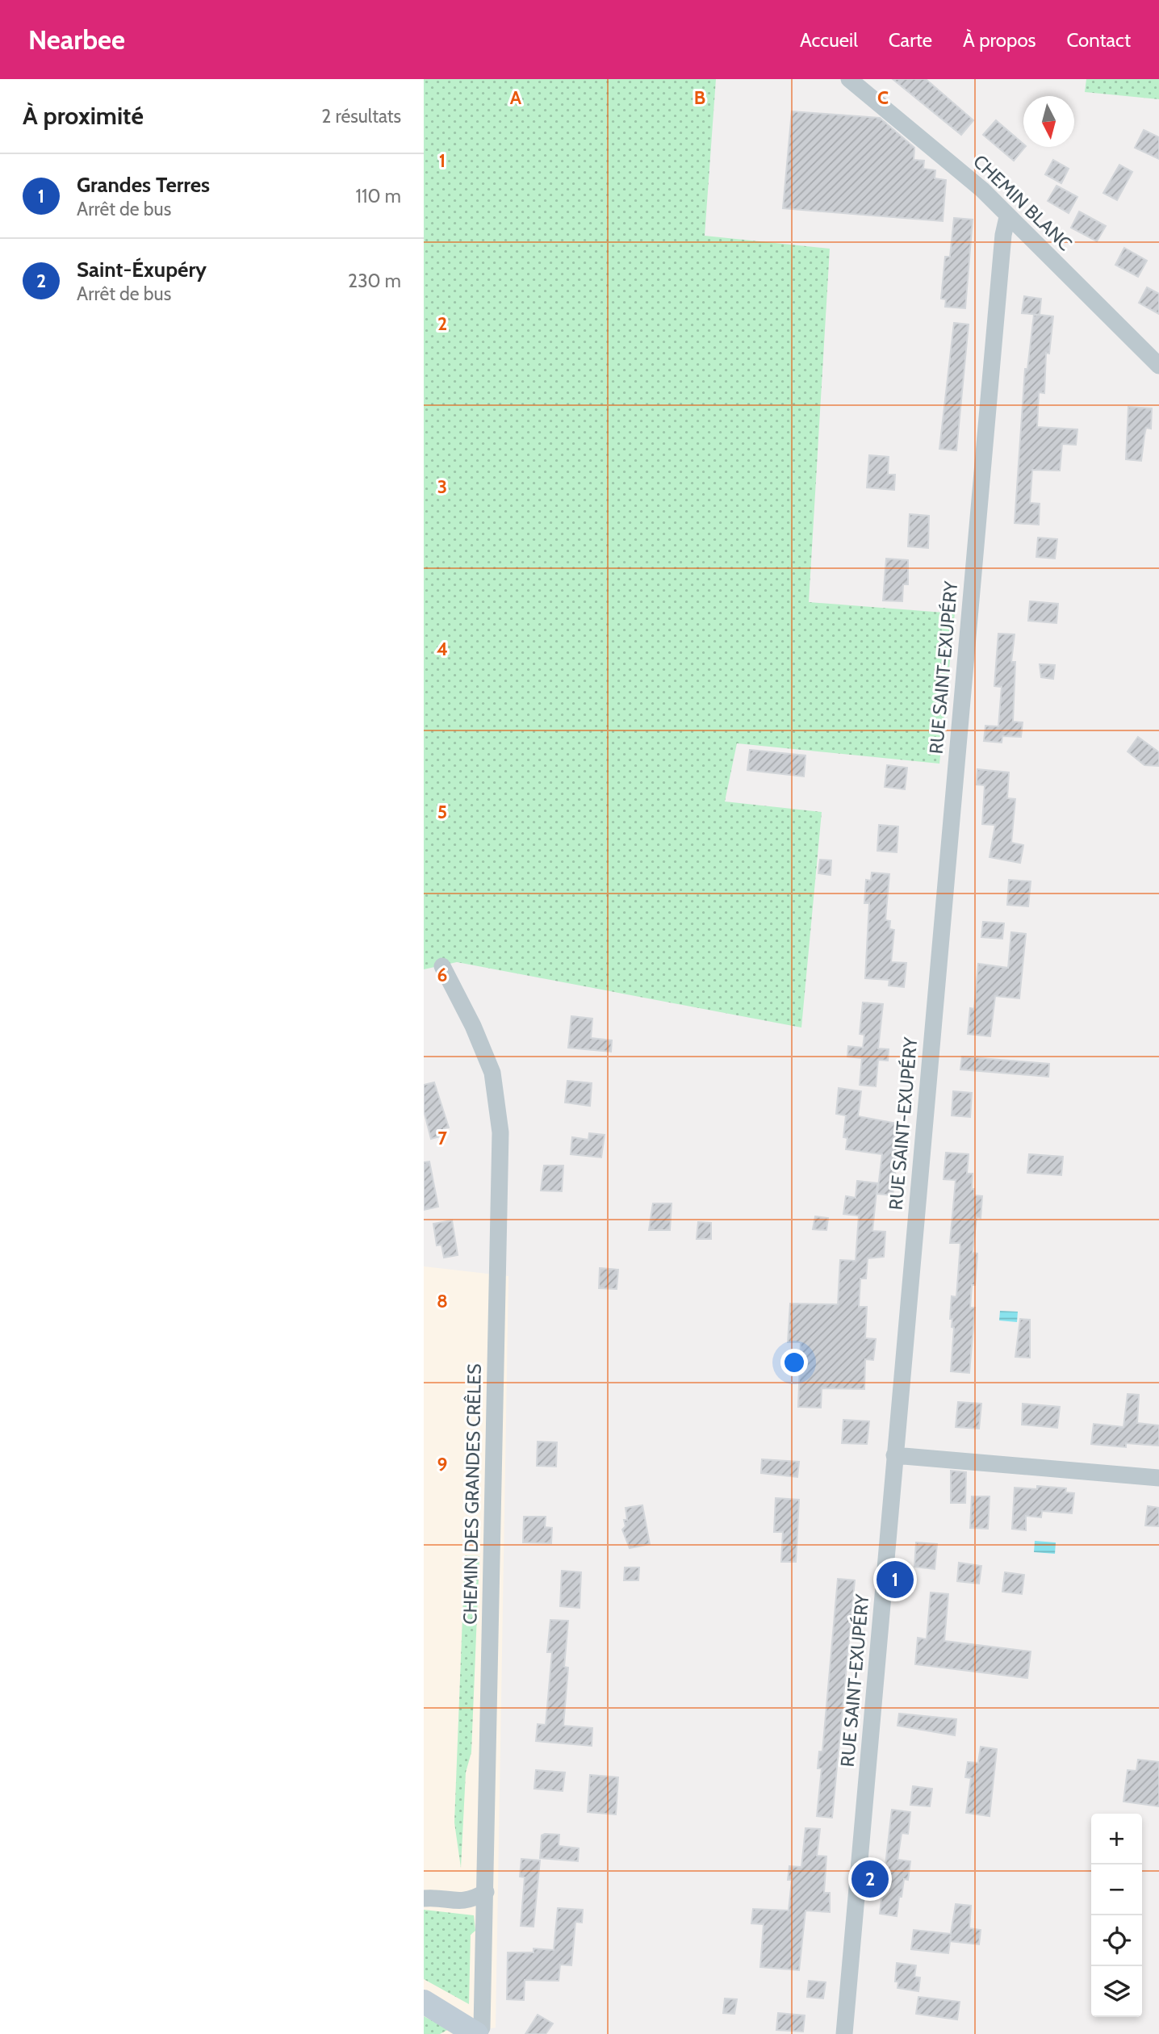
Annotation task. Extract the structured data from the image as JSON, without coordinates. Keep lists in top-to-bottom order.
{
  "streets": {
    "street": ["CHEMIN BLANC", "RUE SAINT-EXUPÉRY", "CHEMIN DES GRANDES CRÊLES"]
  },
  "crossings": [
    ["CHEMIN BLANC", "RUE SAINT-EXUPÉRY"]
  ],
  "north": "bottom",
  "page": {
    "header": "Nearbee",
    "nav": [
      "Accueil",
      "Carte",
      "À propos",
      "Contact"
    ],
    "heading": ["À proximité", "2 résultats"],
    "list": [
      {
        "mark": "1",
        "name": "Grandes Terres",
        "note": "Arrêt de bus",
        "value": "110 m"
      },
      {
        "mark": "2",
        "name": "Saint-Éxupéry",
        "note": "Arrêt de bus",
        "value": "230 m"
      }
    ],
    "pins": ["1", "2"],
    "map_buttons": ["+", "−"]
  },
  "grid": {
    "columns": ["A", "B", "C"],
    "rows": [
      "1",
      "2",
      "3",
      "4",
      "5",
      "6",
      "7",
      "8",
      "9"
    ]
  }
}
